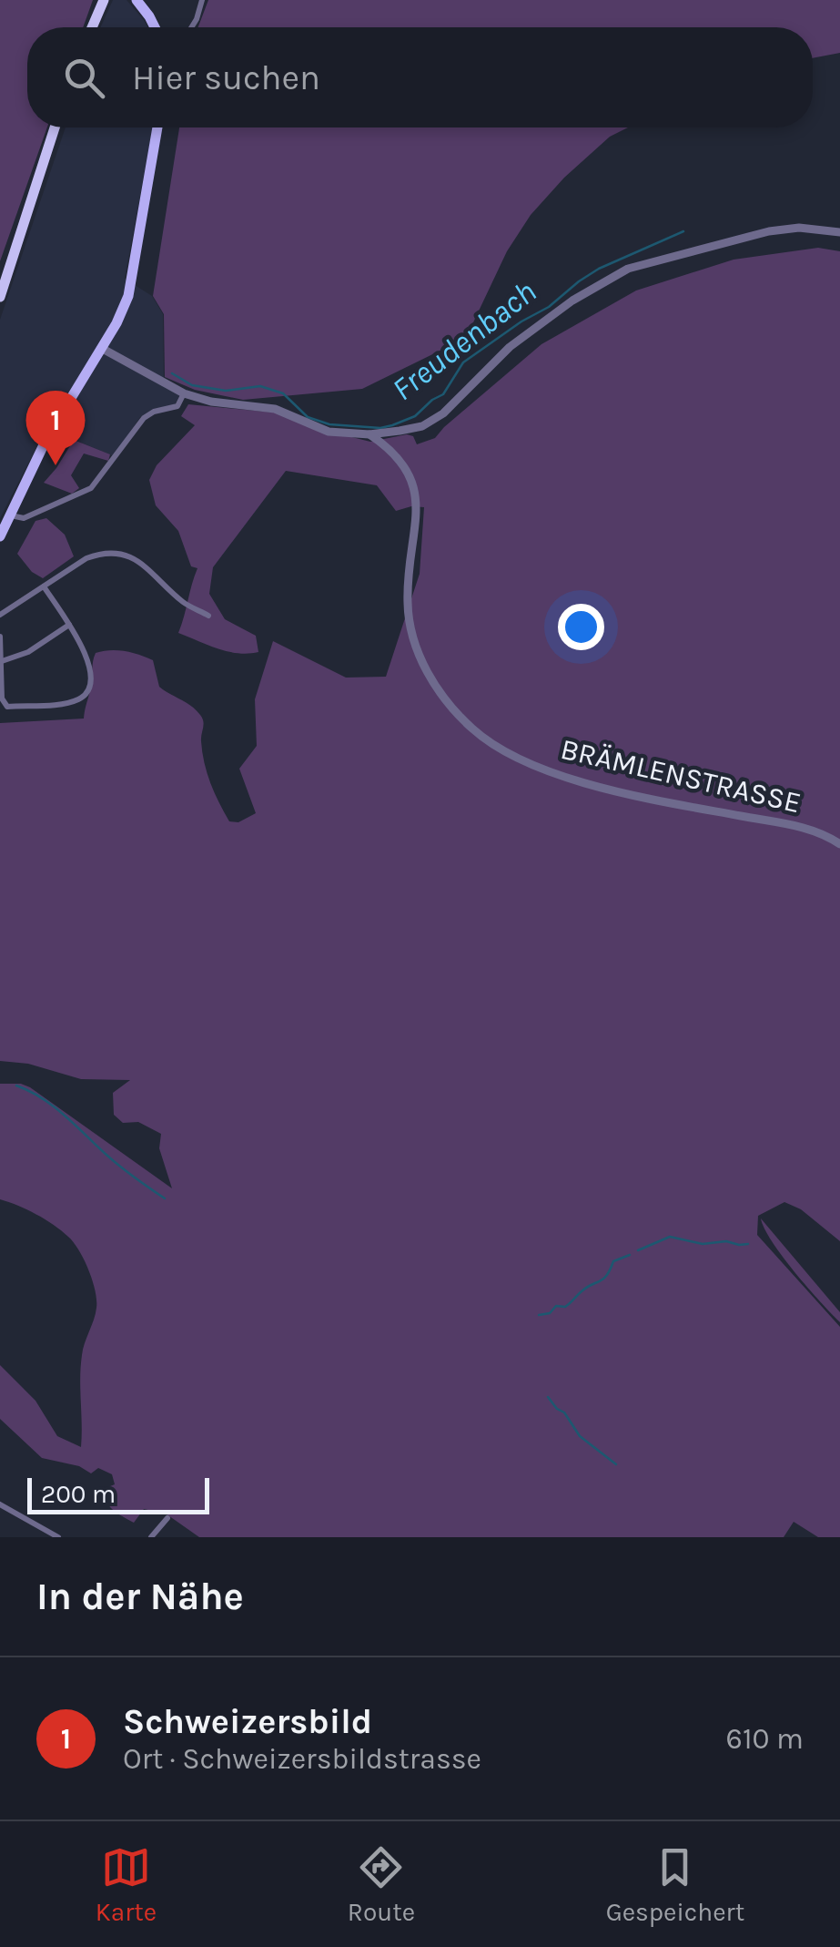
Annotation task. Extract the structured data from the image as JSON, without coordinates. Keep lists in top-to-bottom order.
{
  "streets": {
    "street": ["BRÄMLENSTRASSE"]
  },
  "water": ["Freudenbach"],
  "scale_bar": "200 m",
  "page": {
    "search": "Hier suchen",
    "pins": "1",
    "scale": "200 m",
    "heading": "In der Nähe",
    "list": [
      {
        "mark": "1",
        "name": "Schweizersbild",
        "note": "Ort · Schweizersbildstrasse",
        "value": "610 m"
      }
    ],
    "nav": ["Karte", "Route", "Gespeichert"]
  }
}
